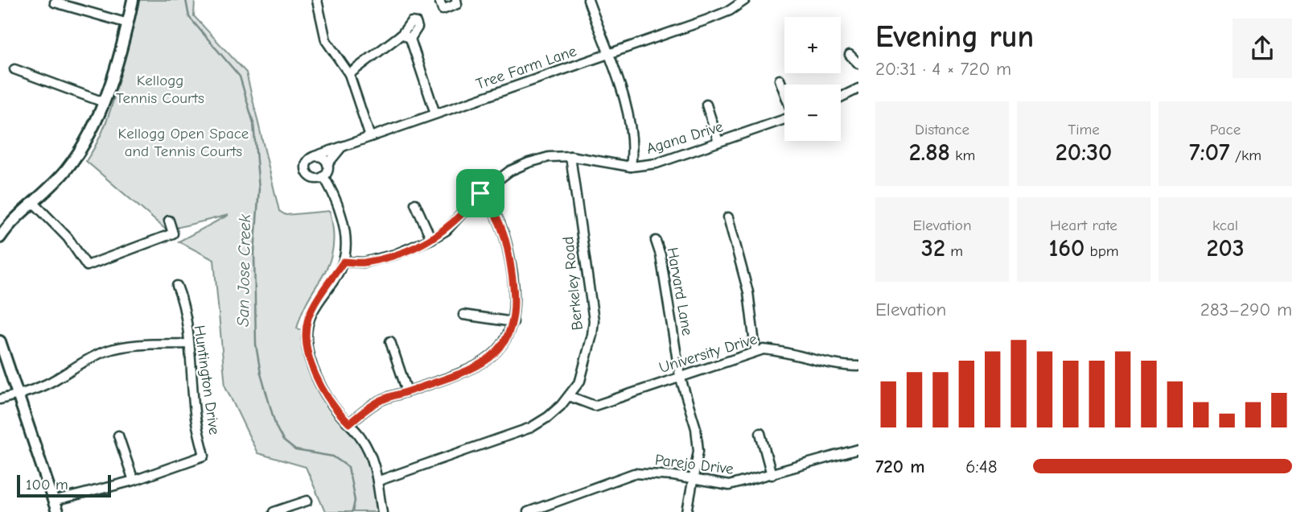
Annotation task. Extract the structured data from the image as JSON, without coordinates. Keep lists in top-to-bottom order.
{
  "streets": {
    "street": [
      "Tree Farm Lane",
      "Agana Drive",
      "Berkeley Road",
      "Harvard Lane",
      "University Drive",
      "Huntington Drive",
      "Parejo Drive"
    ]
  },
  "crossings": [
    ["Agana Drive", "Berkeley Road"],
    ["Berkeley Road", "University Drive"],
    ["Harvard Lane", "University Drive"],
    ["Harvard Lane", "Parejo Drive"]
  ],
  "water": ["San Jose Creek"],
  "parks": ["Kellogg Tennis Courts", "Kellogg Open Space and Tennis Courts"],
  "scale_bar": "100 m",
  "page": {
    "heading": ["Evening run", "20:31 · 4 × 720 m"],
    "map_buttons": ["+", "−"],
    "stats": [
      ["Distance", "2.88 km"],
      ["Time", "20:30"],
      ["Pace", "7:07 /km"],
      ["Elevation", "32 m"],
      ["Heart rate", "160 bpm"],
      ["kcal", "203"]
    ],
    "chart": ["Elevation", "283–290 m"],
    "list": [
      {
        "name": "720 m",
        "note": "6:48"
      }
    ],
    "scale": "100 m"
  }
}
